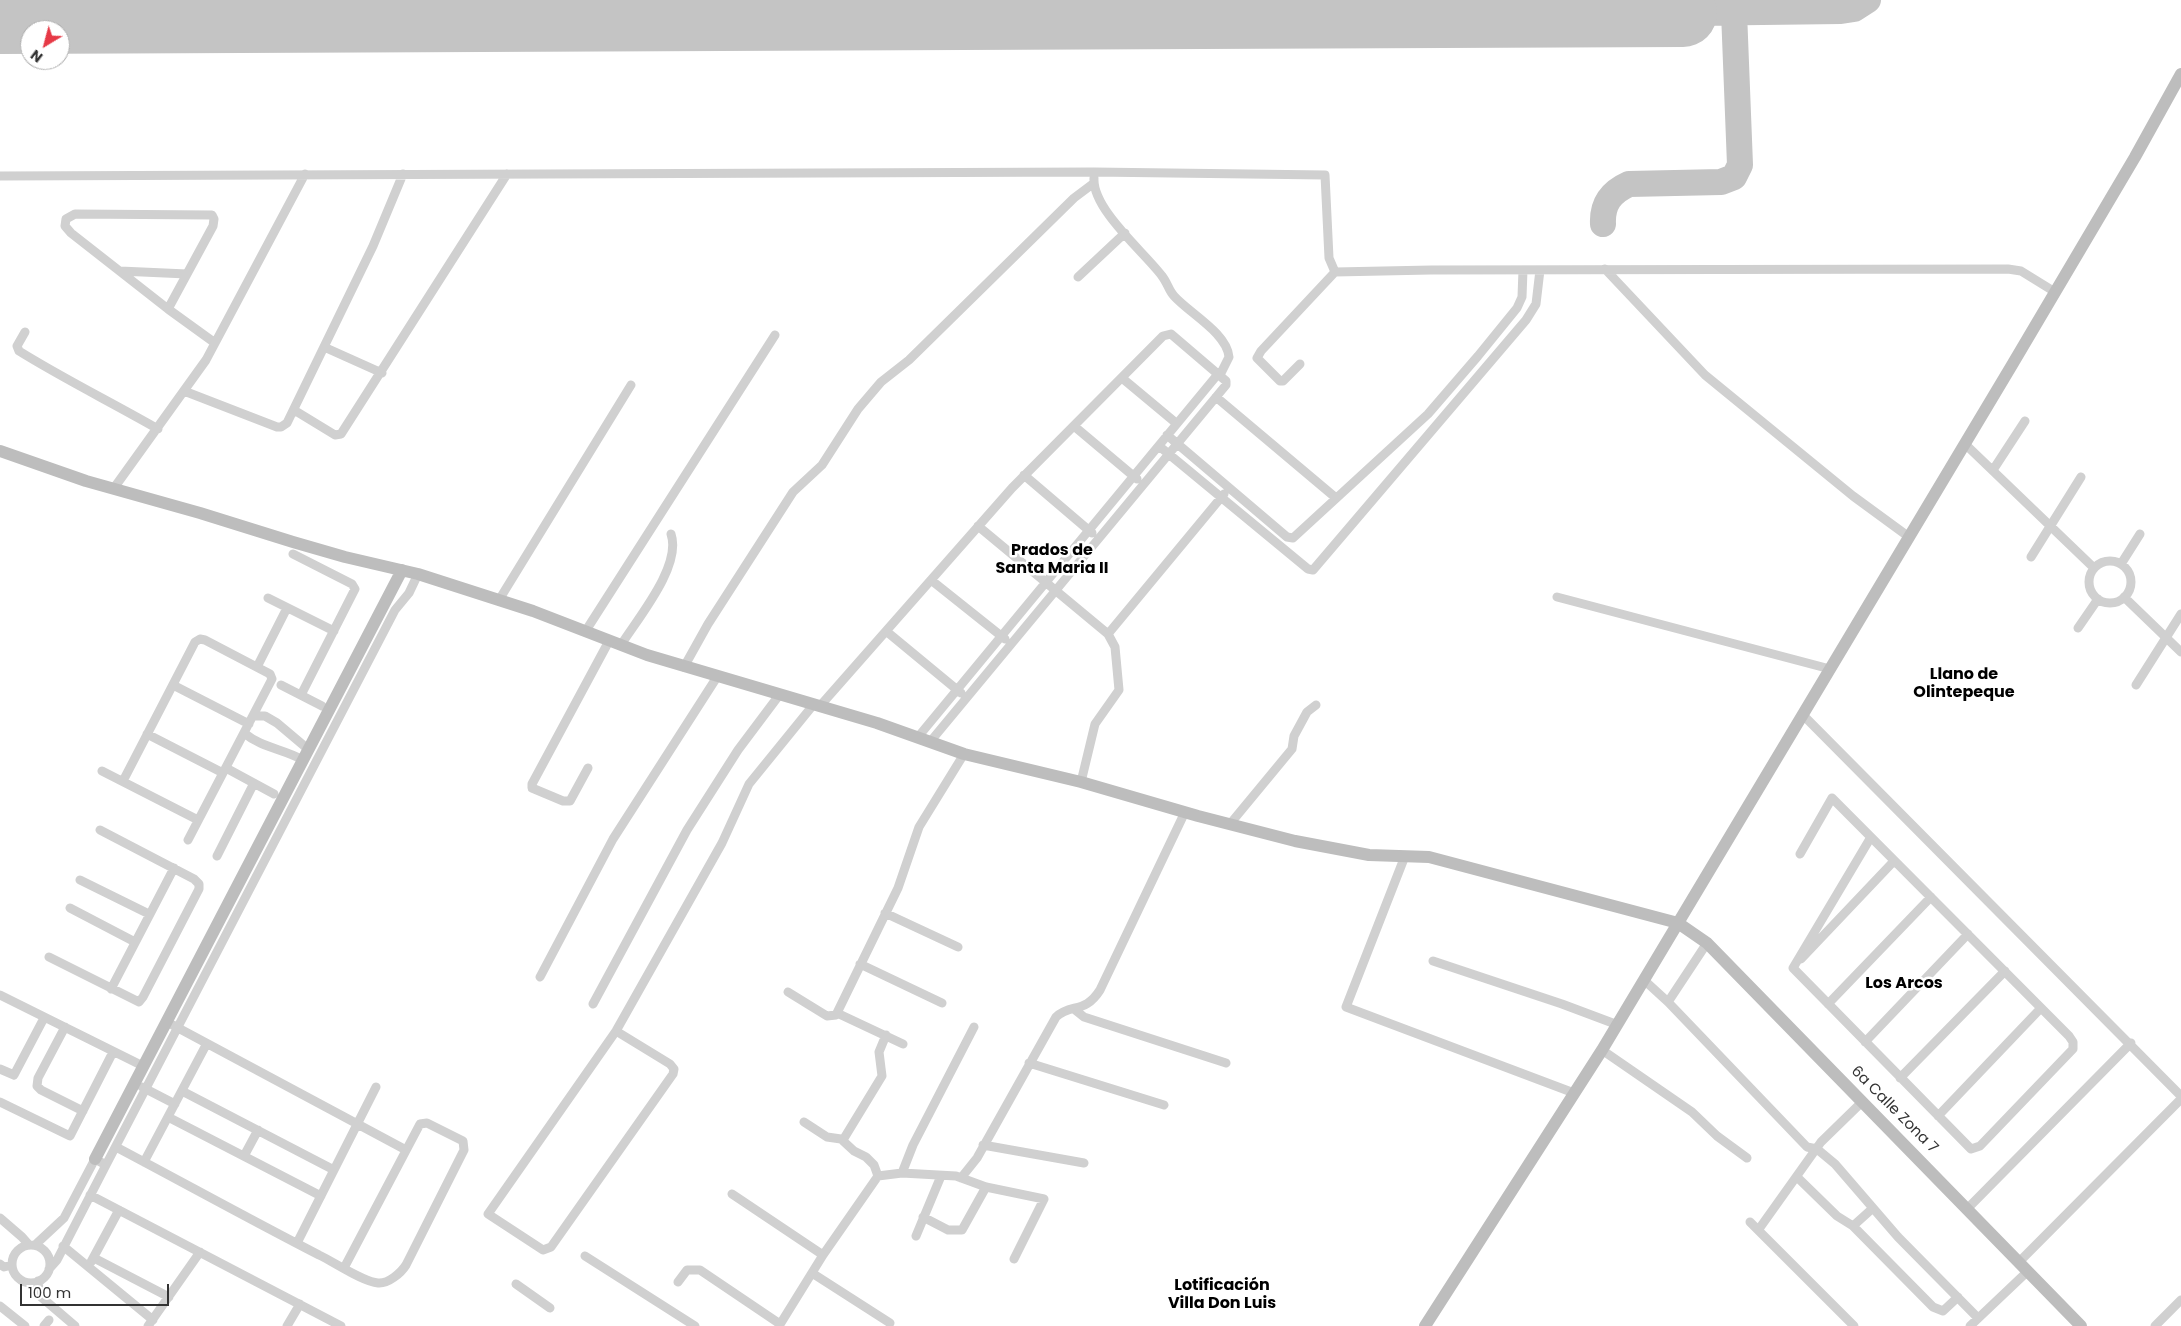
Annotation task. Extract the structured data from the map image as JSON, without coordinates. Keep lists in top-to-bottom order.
{
  "streets": {
    "street": ["6a Calle Zona 7"]
  },
  "districts": [
    "Prados de Santa Maria II",
    "Llano de Olintepeque",
    "Los Arcos",
    "Lotificación Villa Don Luis"
  ],
  "scale_bar": "100 m",
  "north": "bottom left"
}
